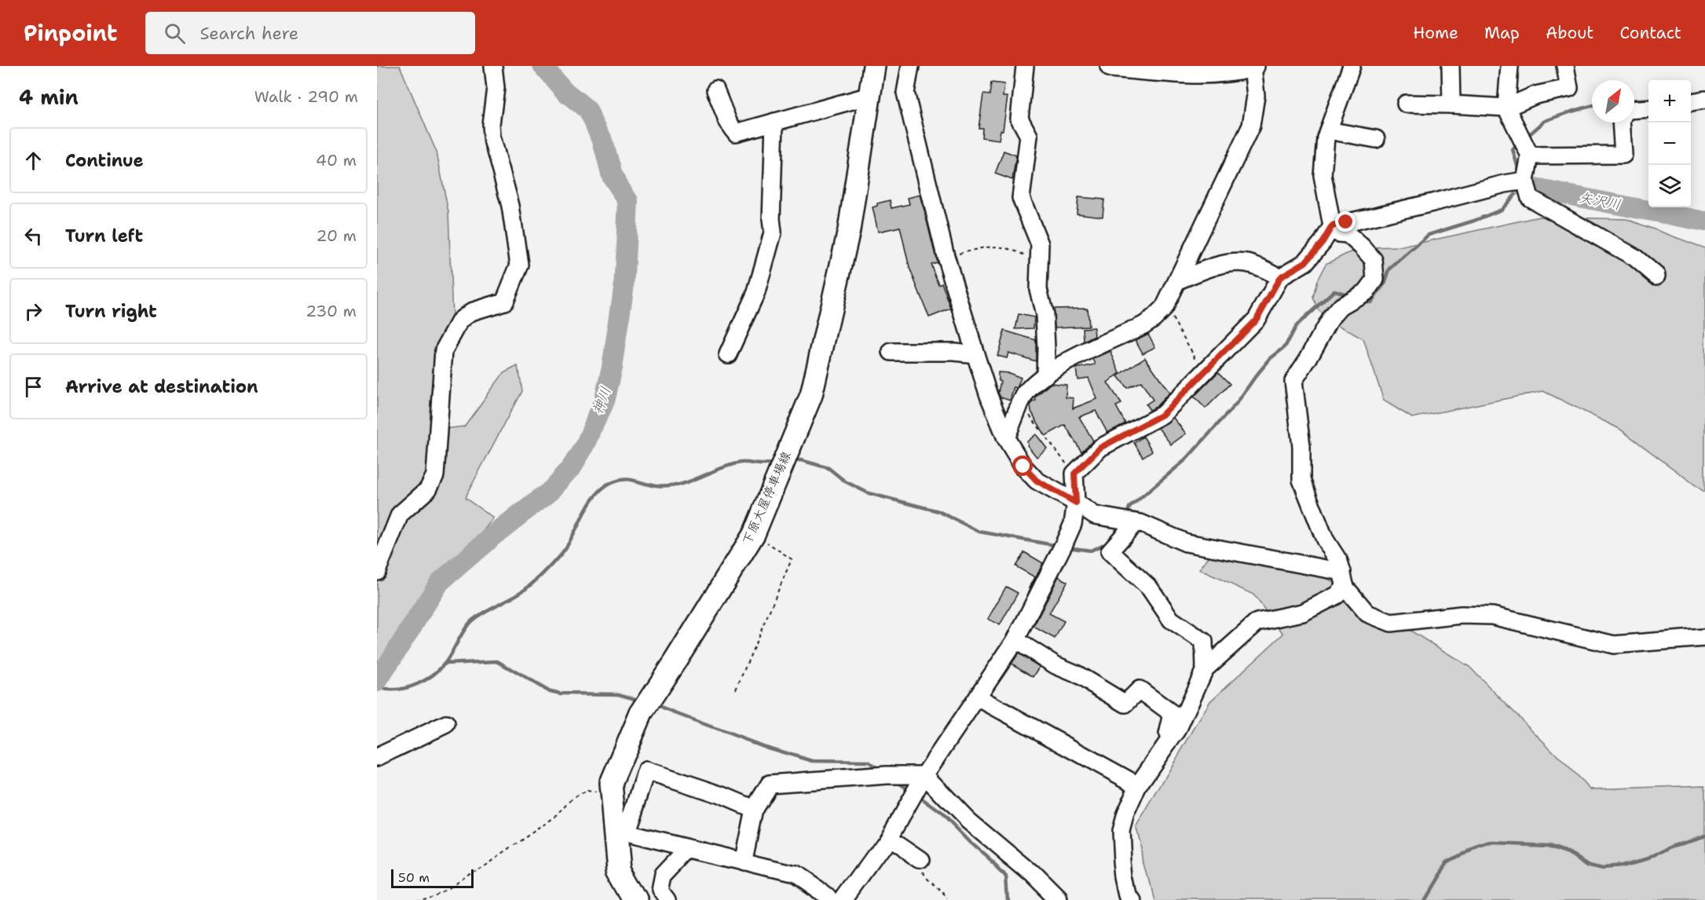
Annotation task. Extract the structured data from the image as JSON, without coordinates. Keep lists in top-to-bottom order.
{
  "streets": {
    "main road": ["下原大屋停車場線"]
  },
  "water": ["矢沢川", "神川"],
  "scale_bar": "50 m",
  "north": "top right",
  "page": {
    "header": "Pinpoint",
    "search": "Search here",
    "nav": [
      "Home",
      "Map",
      "About",
      "Contact"
    ],
    "heading": ["4 min", "Walk · 290 m"],
    "map_buttons": ["+", "−"],
    "list": [
      ["Continue", "40 m"],
      ["Turn left", "20 m"],
      ["Turn right", "230 m"],
      "Arrive at destination"
    ],
    "scale": "50 m"
  }
}
